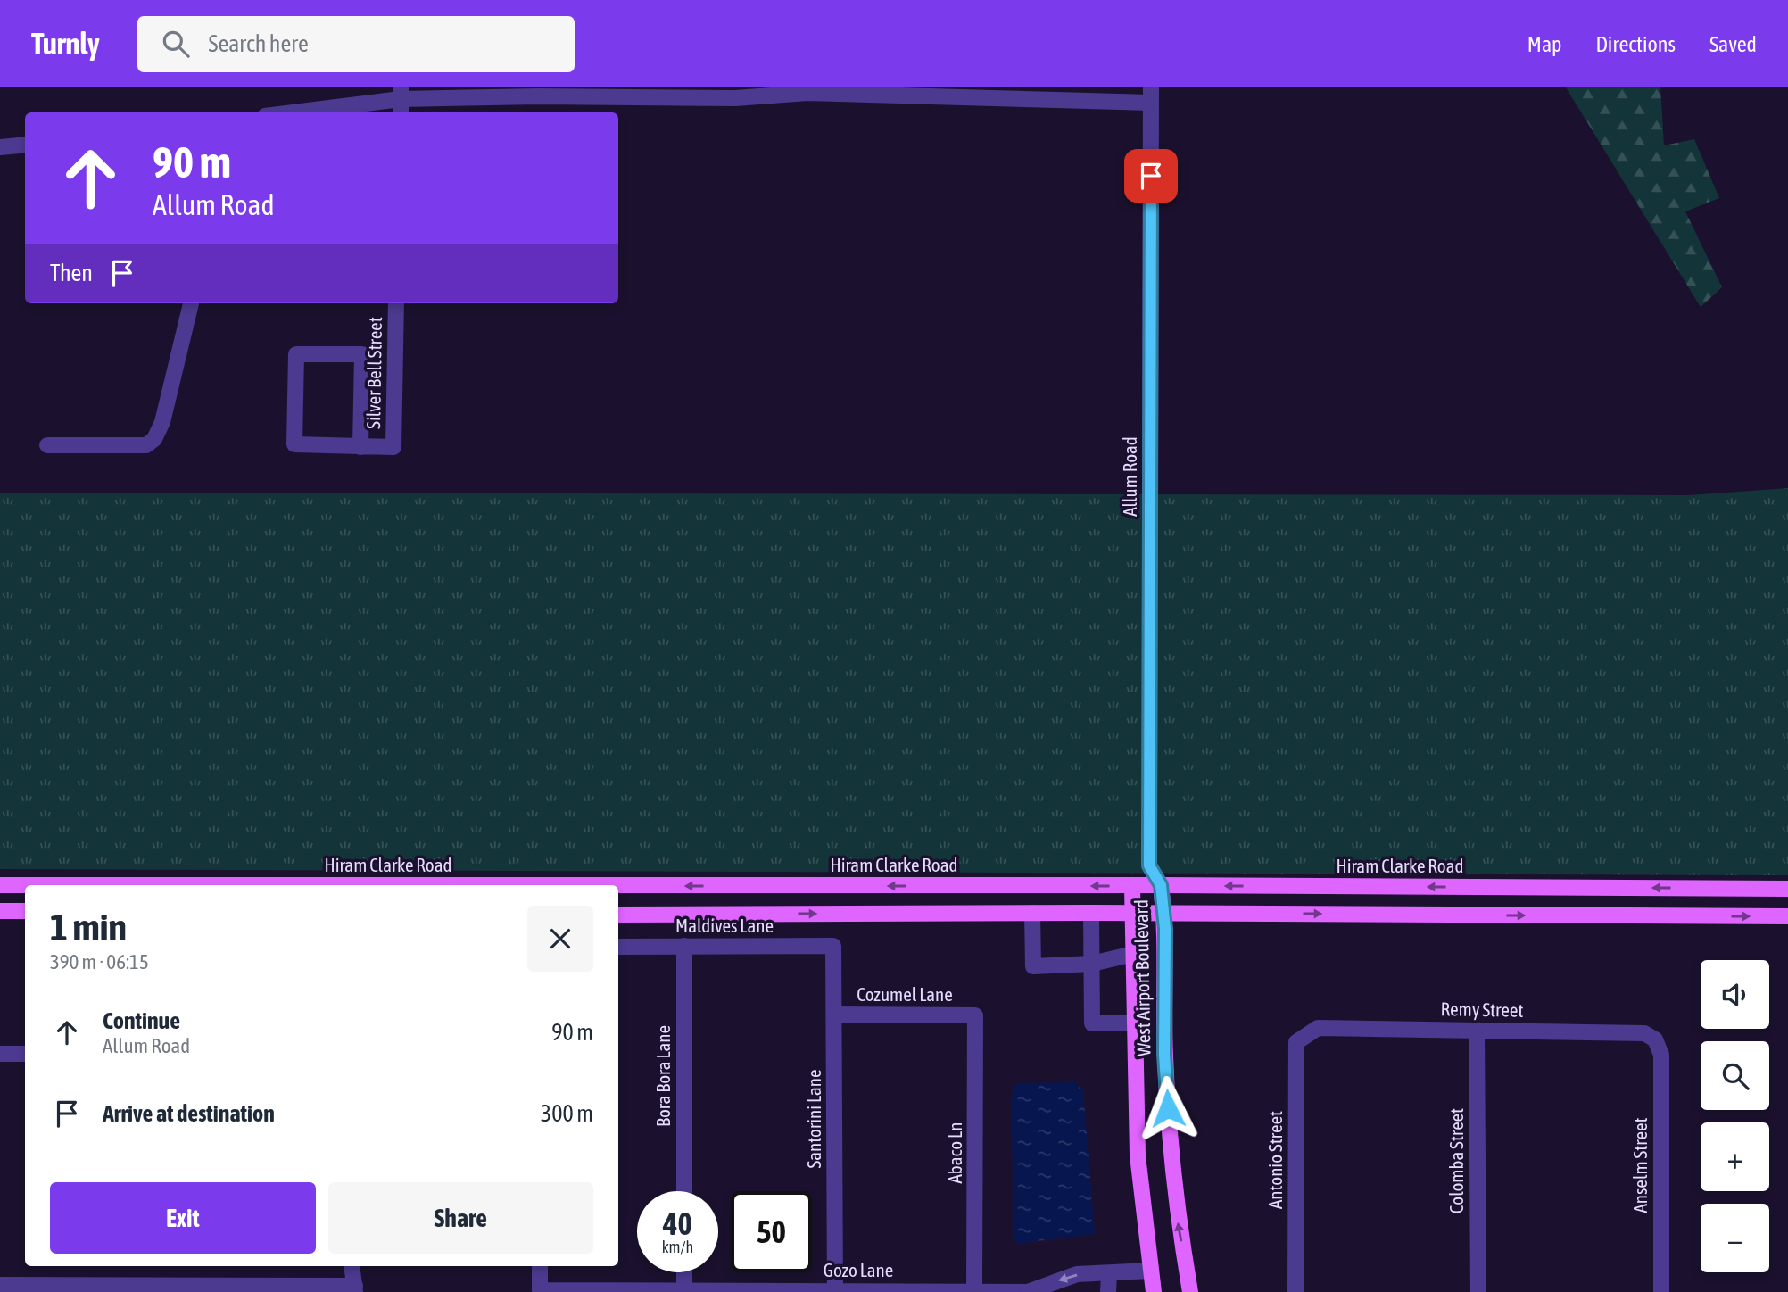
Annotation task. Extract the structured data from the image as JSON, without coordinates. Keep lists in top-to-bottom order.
{
  "streets": {
    "main road": ["Hiram Clarke Road", "West Airport Boulevard"],
    "street": [
      "Silver Bell Street",
      "Allum Road",
      "Maldives Lane",
      "Cozumel Lane",
      "Remy Street",
      "Bora Bora Lane",
      "Santorini Lane",
      "Abaco Ln",
      "Antonio Street",
      "Colomba Street",
      "Anselm Street",
      "Gozo Lane"
    ]
  },
  "crossings": [
    ["Hiram Clarke Road", "West Airport Boulevard"],
    ["Maldives Lane", "Bora Bora Lane"],
    ["Maldives Lane", "Santorini Lane"],
    ["Cozumel Lane", "Santorini Lane"],
    ["Cozumel Lane", "Abaco Ln"],
    ["Remy Street", "Antonio Street"],
    ["Remy Street", "Colomba Street"],
    ["Remy Street", "Anselm Street"],
    ["Santorini Lane", "Gozo Lane"],
    ["Abaco Ln", "Gozo Lane"]
  ],
  "page": {
    "header": "Turnly",
    "search": "Search here",
    "nav": ["Map", "Directions", "Saved"],
    "turn": ["90 m", "Allum Road"],
    "then": "Then",
    "heading": ["1 min", "390 m · 06:15"],
    "map_buttons": ["+", "−"],
    "list": [
      {
        "name": "Continue",
        "note": "Allum Road",
        "value": "90 m"
      },
      {
        "name": "Arrive at destination",
        "value": "300 m"
      }
    ],
    "buttons": ["Exit", "Share"],
    "speed": "40 km/h",
    "limit": "50"
  }
}
